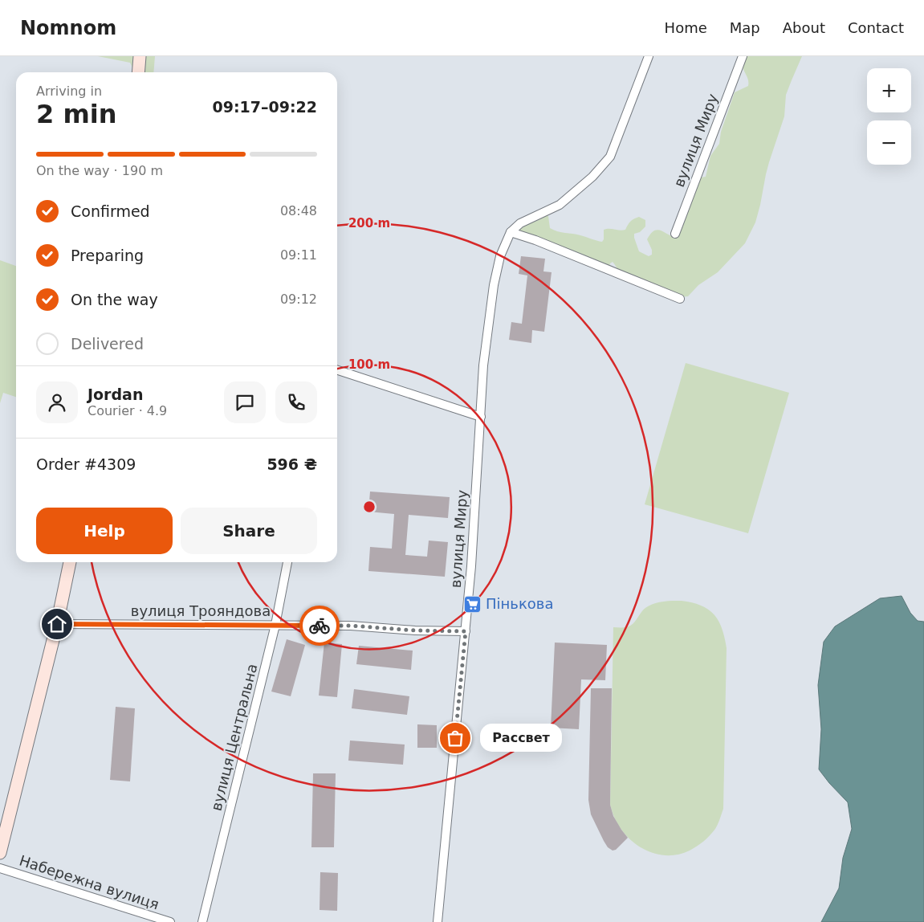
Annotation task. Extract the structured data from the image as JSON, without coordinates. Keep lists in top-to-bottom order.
{
  "streets": {
    "street": [
      "вулиця Миру",
      "вулиця Трояндова",
      "вулиця Центральна",
      "Набережна вулиця"
    ]
  },
  "crossings": [
    ["вулиця Миру", "вулиця Трояндова"],
    ["вулиця Трояндова", "вулиця Центральна"]
  ],
  "places": {
    "supermarket": ["Пінькова"],
    "other": ["Рассвет"]
  },
  "page": {
    "header": "Nomnom",
    "nav": [
      "Home",
      "Map",
      "About",
      "Contact"
    ],
    "map_buttons": ["+", "−"],
    "heading": ["2 min", "Arriving in", "09:17–09:22"],
    "panel": [
      "Jordan",
      "Courier · 4.9",
      "Order #4309",
      "596 ₴"
    ],
    "bar": "On the way · 190 m",
    "list": [
      ["Confirmed", "08:48"],
      ["Preparing", "09:11"],
      ["On the way", "09:12"],
      "Delivered"
    ],
    "buttons": ["Help", "Share"],
    "bubble": "Рассвет"
  },
  "rings": ["200 m", "100 m"]
}
